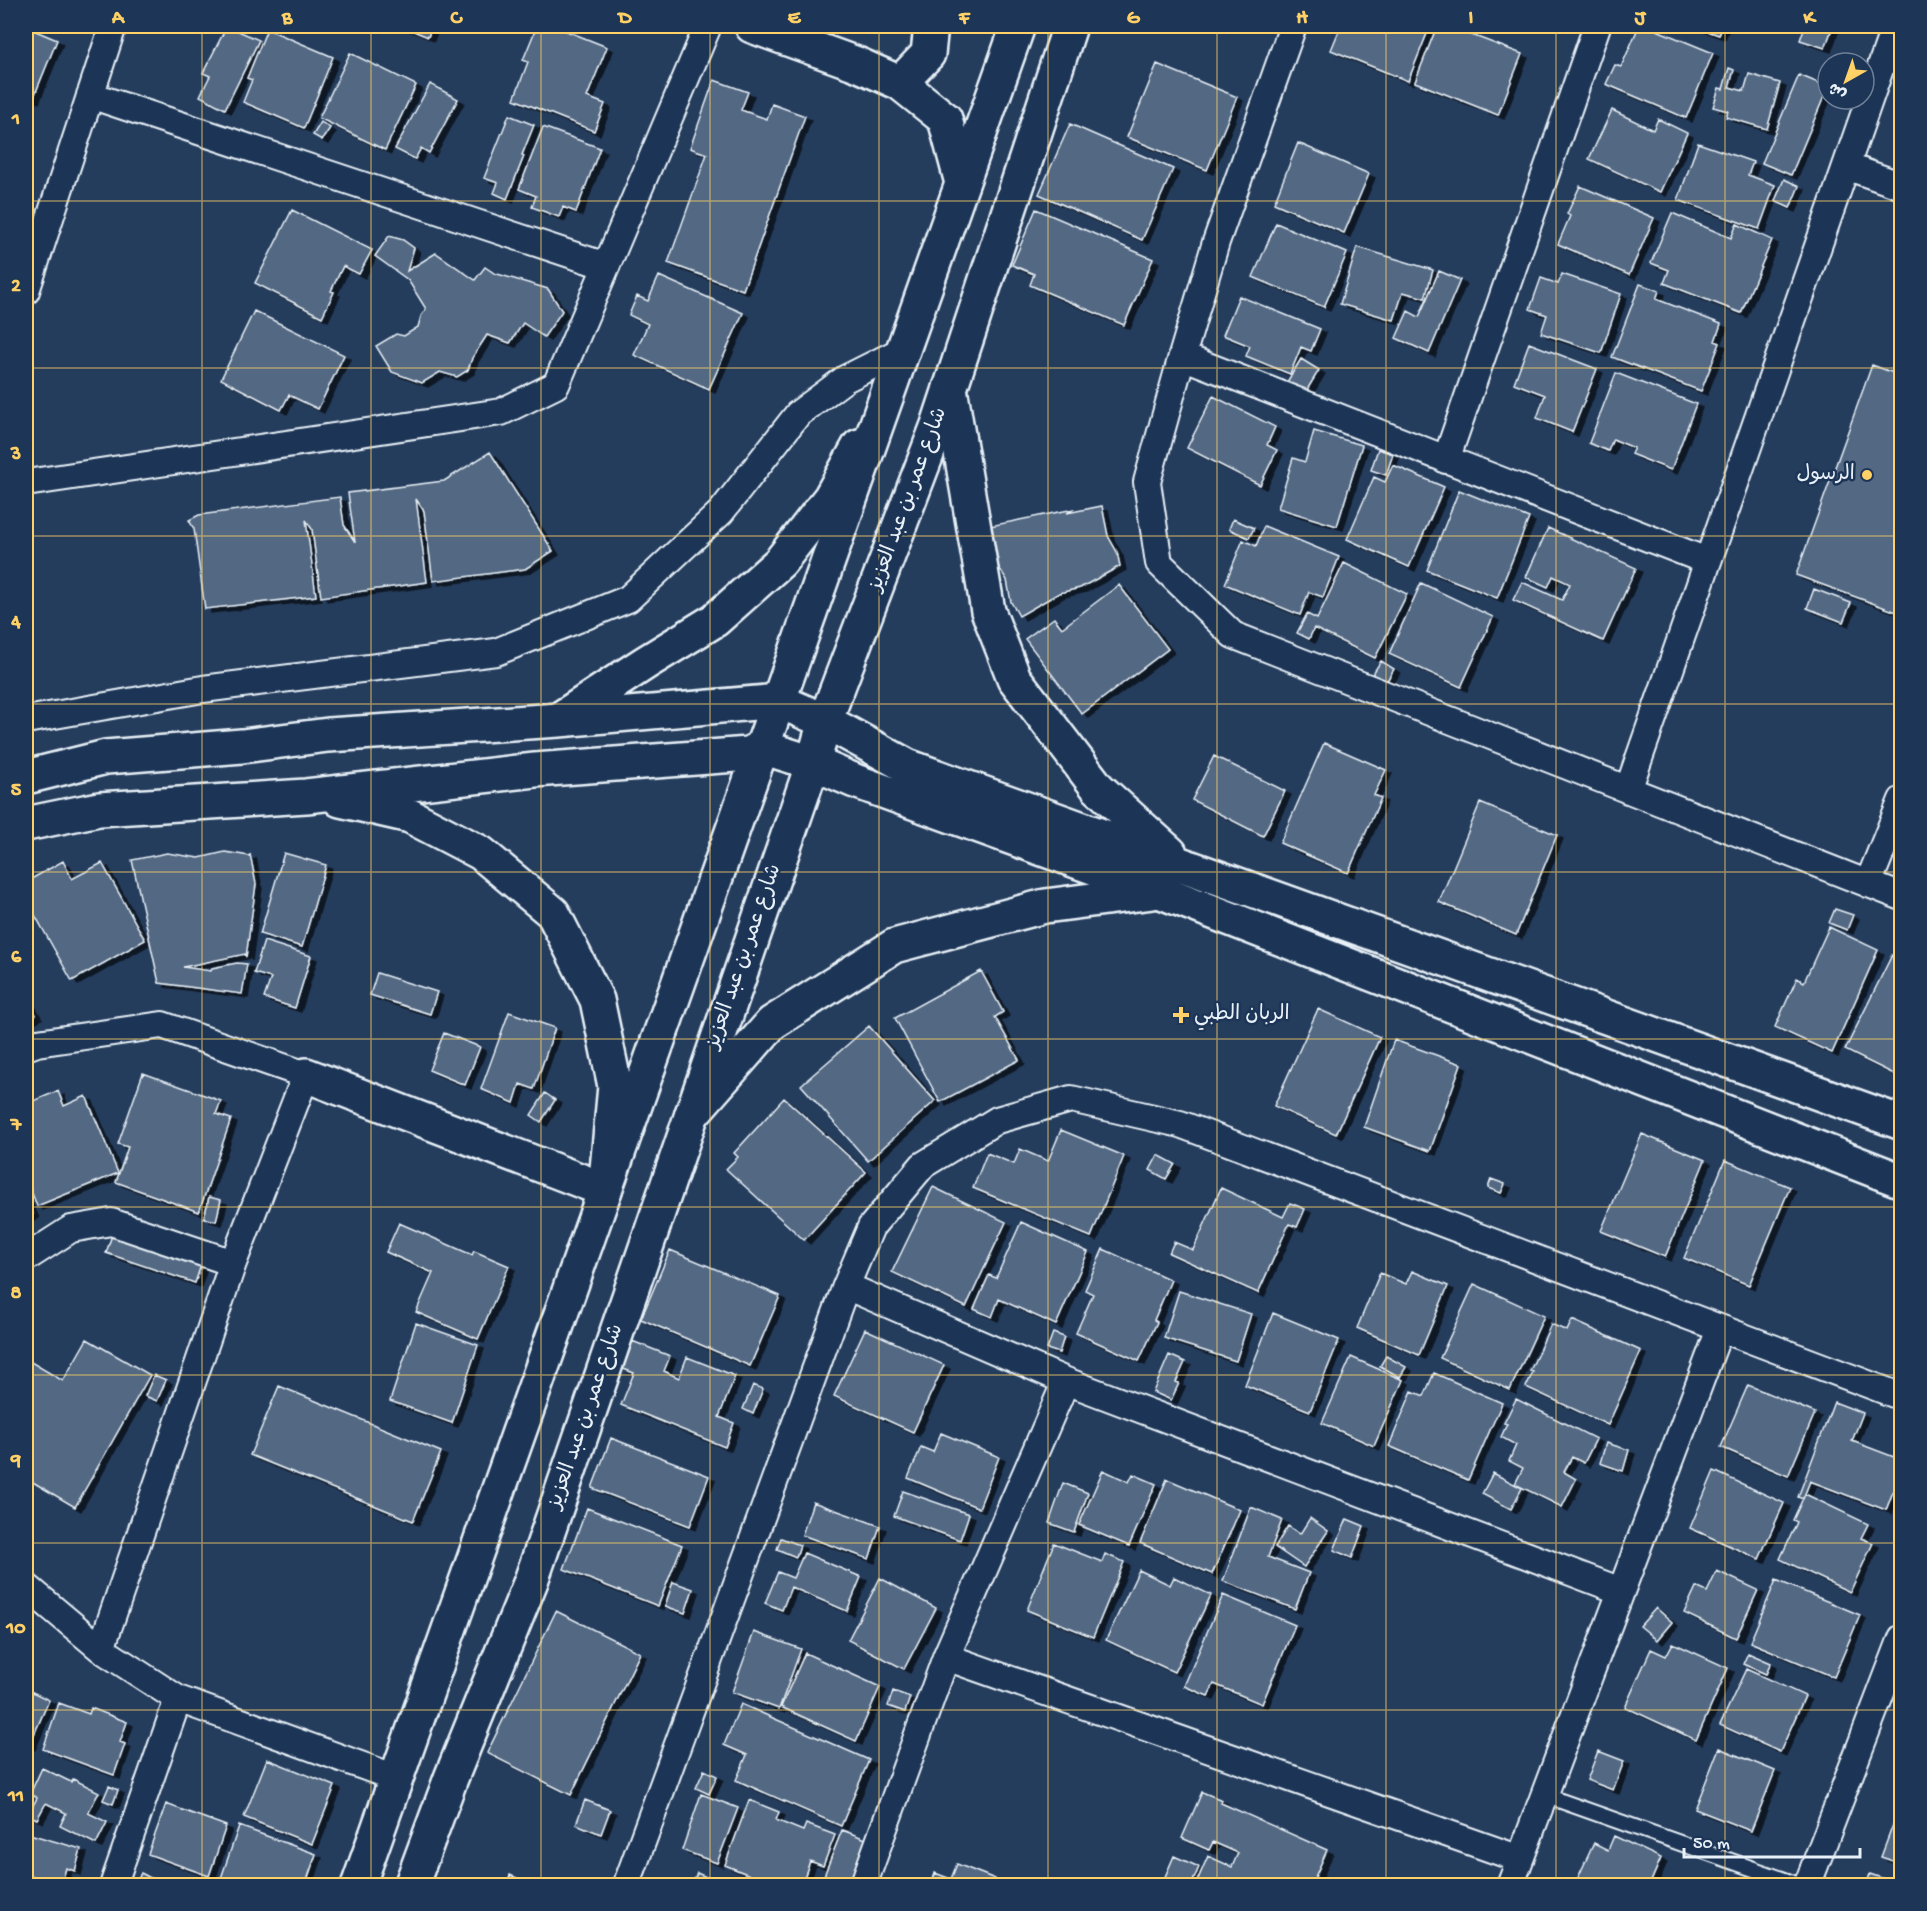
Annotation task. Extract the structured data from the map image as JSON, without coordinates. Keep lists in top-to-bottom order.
{
  "streets": {
    "street": ["شارع عمر بن عبد العزيز"]
  },
  "places": {
    "other": ["الرسول"],
    "health": ["الربان الطبي"]
  },
  "scale_bar": "50 m",
  "north": "bottom left",
  "grid": {
    "columns": [
      "A",
      "B",
      "C",
      "D",
      "E",
      "F",
      "G",
      "H",
      "I",
      "J",
      "K"
    ],
    "rows": [
      "1",
      "2",
      "3",
      "4",
      "5",
      "6",
      "7",
      "8",
      "9",
      "10",
      "11"
    ]
  }
}
